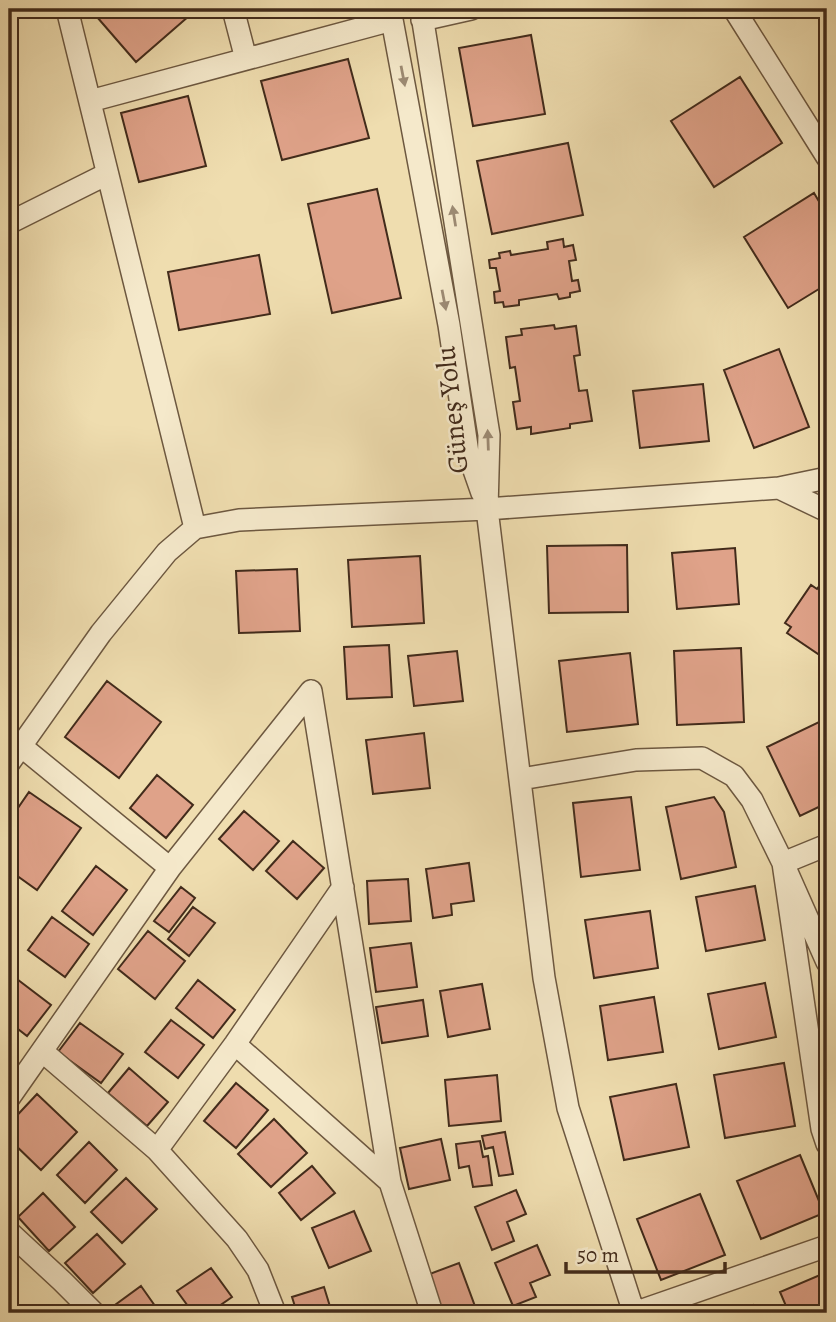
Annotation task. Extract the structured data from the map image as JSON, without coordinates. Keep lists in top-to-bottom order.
{
  "streets": {
    "street": ["Güneş Yolu"]
  },
  "scale_bar": "50 m"
}
